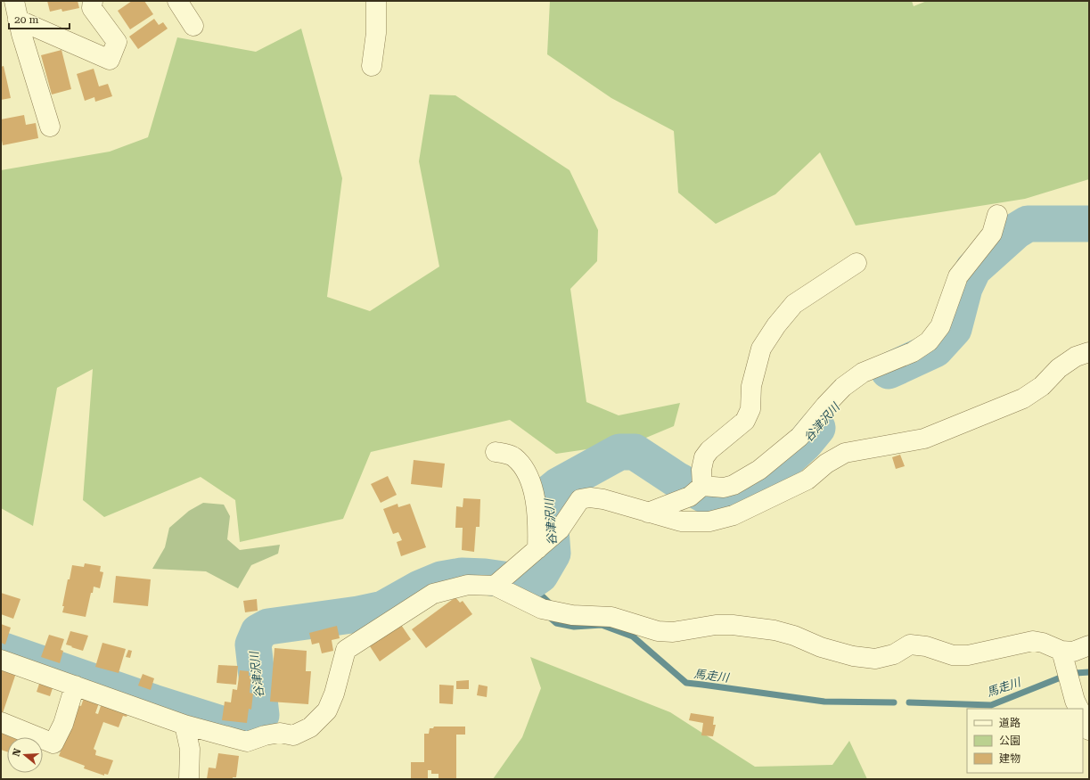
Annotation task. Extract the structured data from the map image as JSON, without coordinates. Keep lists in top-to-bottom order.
{
  "water": ["谷津沢川", "馬走川"],
  "legend": ["道路", "公園", "建物"],
  "scale_bar": "20 m",
  "north": "left"
}
